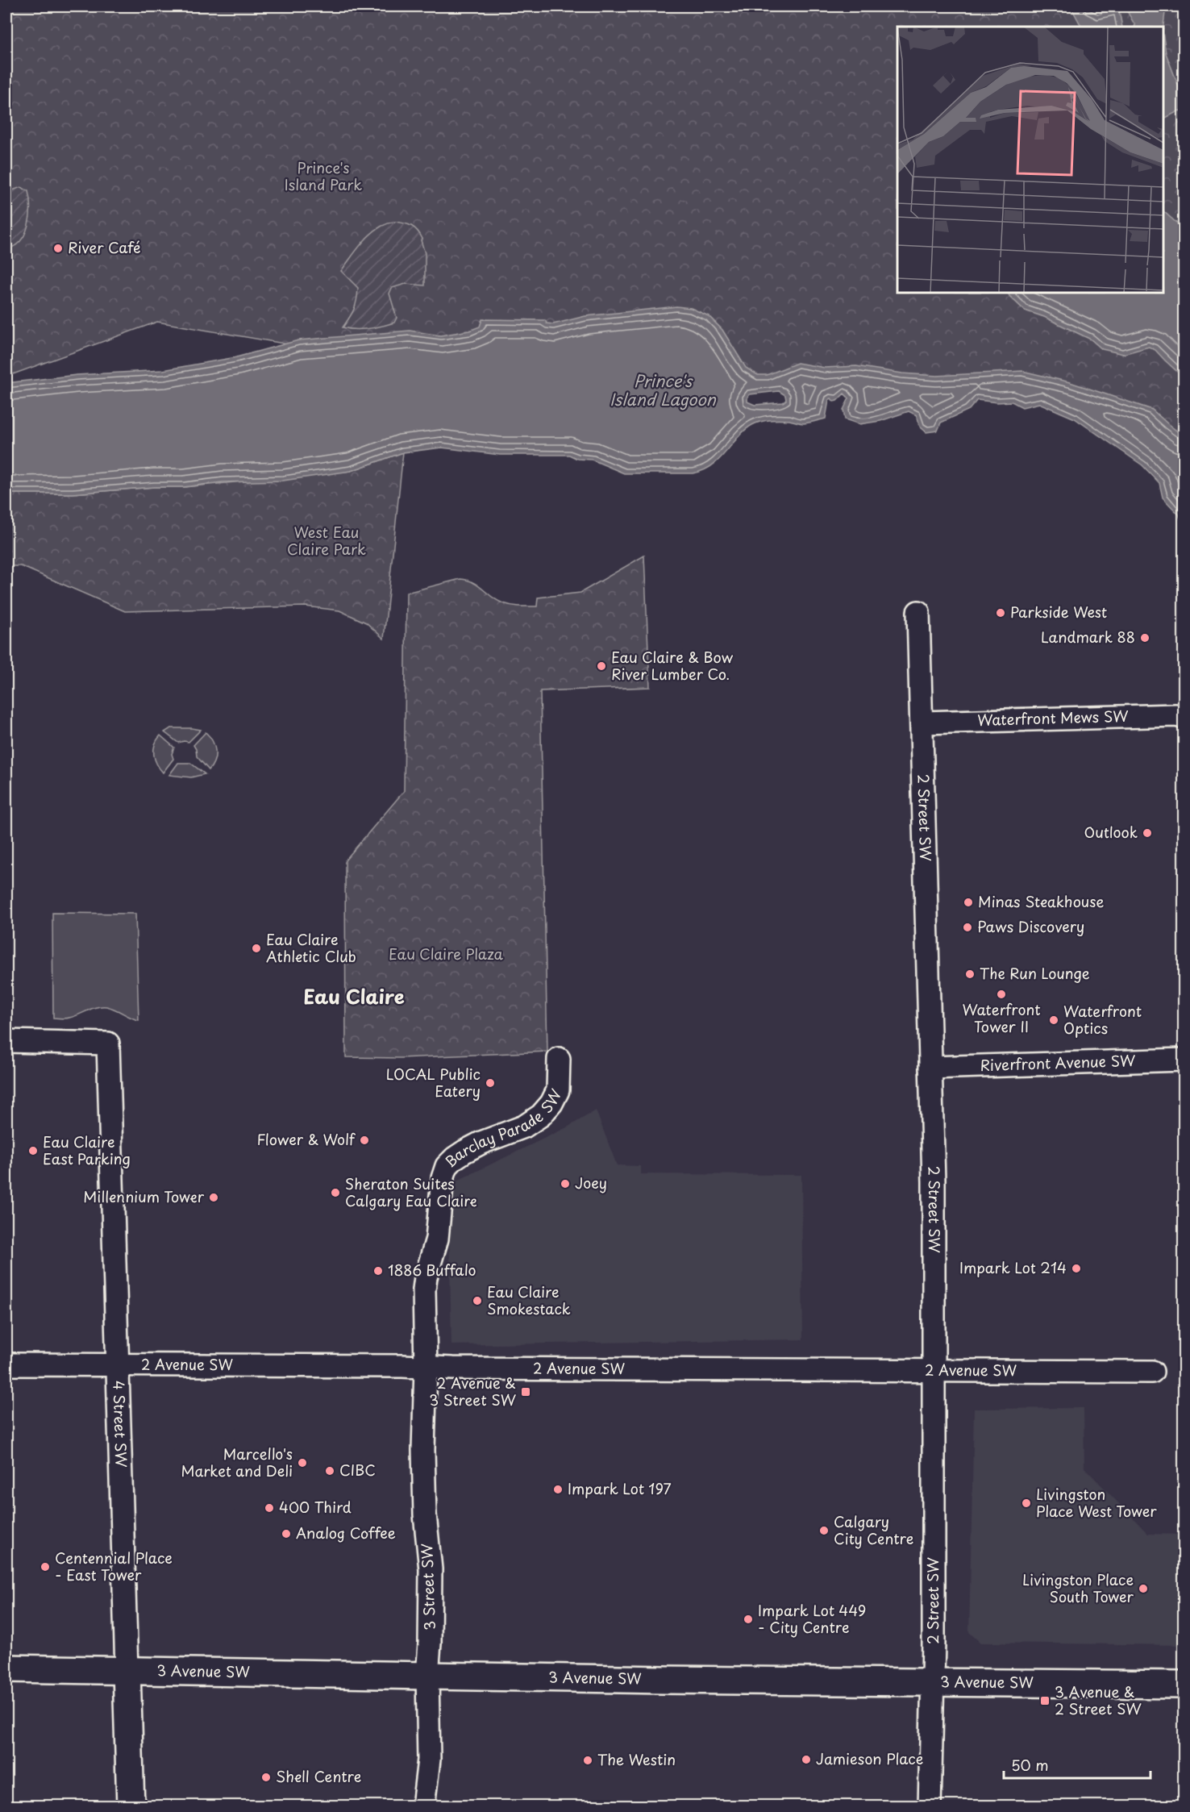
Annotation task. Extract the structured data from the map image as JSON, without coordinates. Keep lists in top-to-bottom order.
{
  "streets": {
    "street": [
      "Waterfront Mews SW",
      "2 Street SW",
      "Riverfront Avenue SW",
      "Barclay Parade SW",
      "2 Avenue SW",
      "4 Street SW",
      "3 Street SW",
      "3 Avenue SW"
    ]
  },
  "crossings": [
    ["Waterfront Mews SW", "2 Street SW"],
    ["2 Street SW", "Riverfront Avenue SW"],
    ["2 Street SW", "2 Avenue SW"],
    ["2 Street SW", "3 Avenue SW"],
    ["Barclay Parade SW", "2 Avenue SW"],
    ["Barclay Parade SW", "3 Street SW"],
    ["2 Avenue SW", "4 Street SW"],
    ["2 Avenue SW", "3 Street SW"],
    ["4 Street SW", "3 Avenue SW"],
    ["3 Street SW", "3 Avenue SW"]
  ],
  "districts": ["Eau Claire"],
  "water": ["Prince's Island Lagoon"],
  "parks": ["Prince's Island Park", "West Eau Claire Park", "Eau Claire Plaza"],
  "places": {
    "other": [
      "River Café",
      "Parkside West",
      "Landmark 88",
      "Eau Claire & Bow River Lumber Co.",
      "Outlook",
      "Minas Steakhouse",
      "Paws Discovery",
      "Eau Claire Athletic Club",
      "The Run Lounge",
      "Waterfront Tower II",
      "Waterfront Optics",
      "LOCAL Public Eatery",
      "Flower & Wolf",
      "Eau Claire East Parking",
      "Joey",
      "Sheraton Suites Calgary Eau Claire",
      "Millennium Tower",
      "Impark Lot 214",
      "1886 Buffalo",
      "Eau Claire Smokestack",
      "Marcello's Market and Deli",
      "CIBC",
      "Impark Lot 197",
      "Livingston Place West Tower",
      "400 Third",
      "Calgary City Centre",
      "Analog Coffee",
      "Centennial Place - East Tower",
      "Livingston Place South Tower",
      "Impark Lot 449 - City Centre",
      "Jamieson Place",
      "The Westin",
      "Shell Centre"
    ],
    "transit": ["2 Avenue & 3 Street SW", "3 Avenue & 2 Street SW"]
  },
  "scale_bar": "50 m"
}
